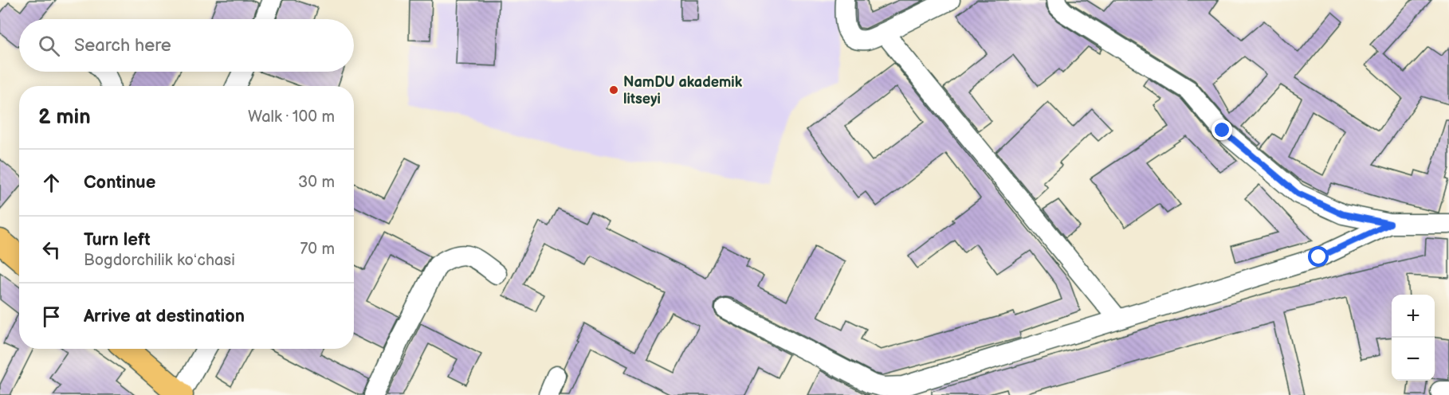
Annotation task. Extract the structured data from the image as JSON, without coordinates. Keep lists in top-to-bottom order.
{
  "places": ["NamDU akademik litseyi"],
  "page": {
    "search": "Search here",
    "heading": ["2 min", "Walk · 100 m"],
    "list": [
      ["Continue", "30 m"],
      ["Turn left", "Bogdorchilik koʻchasi", "70 m"],
      "Arrive at destination"
    ],
    "map_buttons": ["+", "−"]
  }
}
